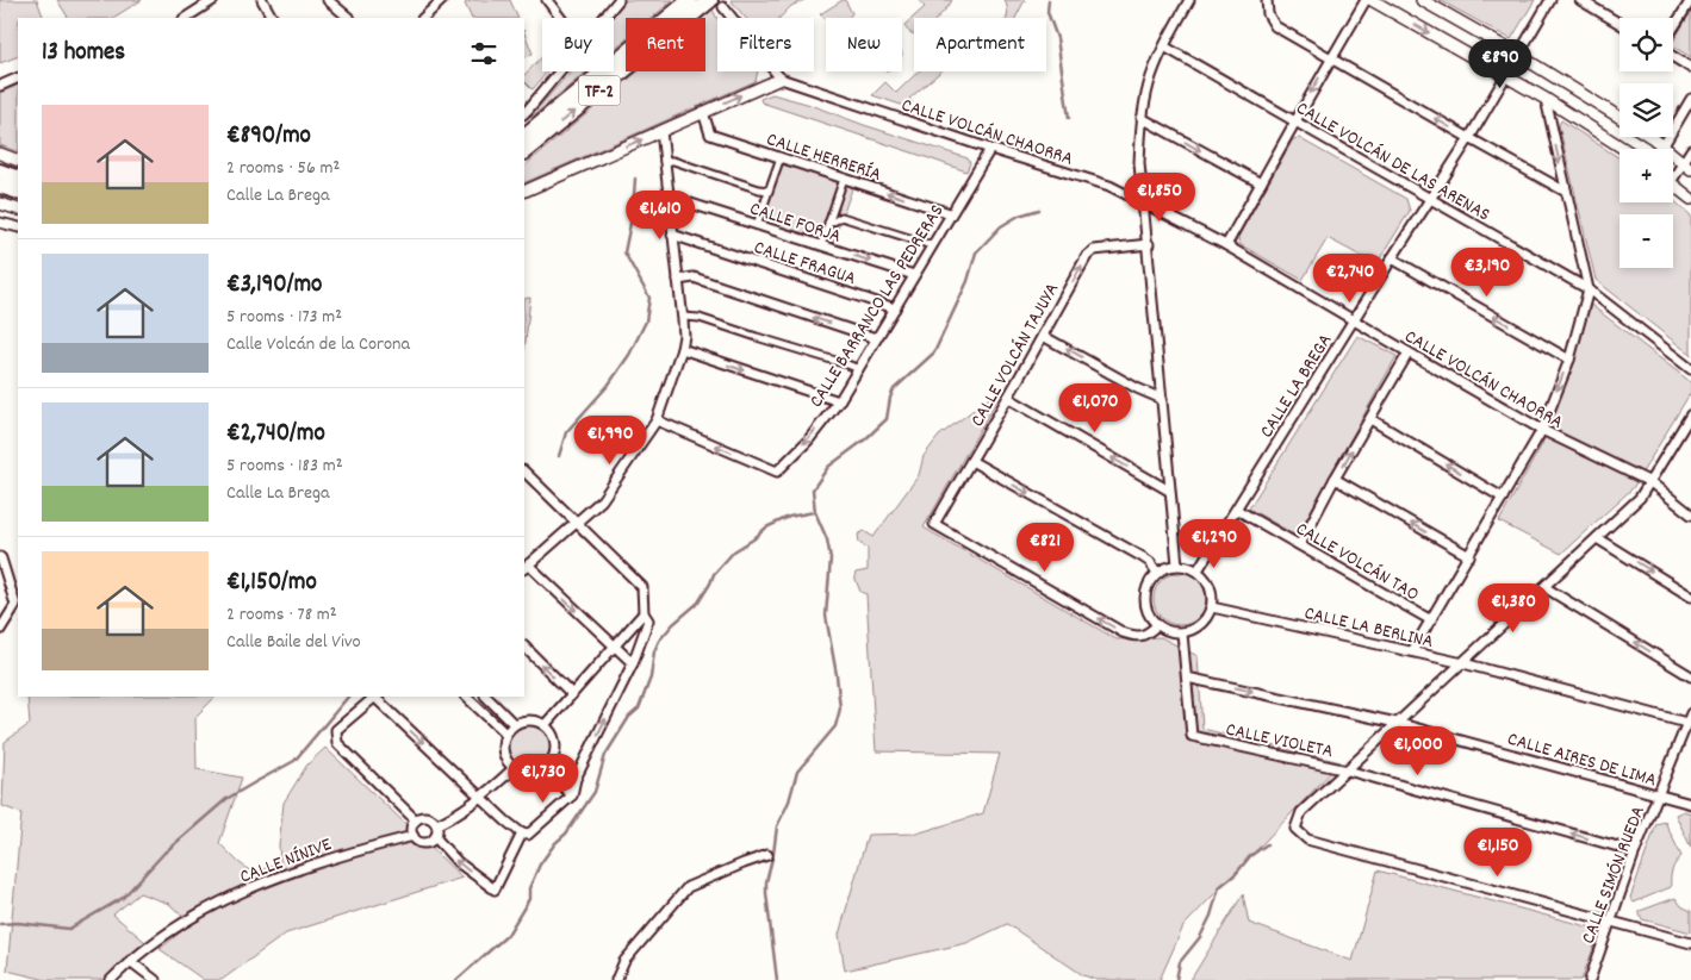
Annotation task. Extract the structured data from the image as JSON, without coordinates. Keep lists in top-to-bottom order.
{
  "streets": {
    "highway": ["TF-2"],
    "street": [
      "CALLE VOLCÁN CHAORRA",
      "CALLE HERRERÍA",
      "CALLE VOLCÁN DE LAS ARENAS",
      "CALLE FORJA",
      "CALLE FRAGUA",
      "CALLE BARRANCO LAS PEDRERAS",
      "CALLE VOLCÁN TAJUYA",
      "CALLE LA BREGA",
      "CALLE VOLCÁN TAO",
      "CALLE LA BERLINA",
      "CALLE VIOLETA",
      "CALLE AIRES DE LIMA",
      "CALLE NÍNIVE",
      "CALLE SIMÓN RUEDA"
    ]
  },
  "crossings": [
    ["CALLE VOLCÁN CHAORRA", "CALLE BARRANCO LAS PEDRERAS"],
    ["CALLE VOLCÁN CHAORRA", "CALLE LA BREGA"],
    ["CALLE HERRERÍA", "CALLE BARRANCO LAS PEDRERAS"],
    ["CALLE VOLCÁN DE LAS ARENAS", "CALLE LA BREGA"],
    ["CALLE FORJA", "CALLE BARRANCO LAS PEDRERAS"],
    ["CALLE FRAGUA", "CALLE BARRANCO LAS PEDRERAS"],
    ["CALLE VOLCÁN TAJUYA", "CALLE LA BREGA"],
    ["CALLE VOLCÁN TAJUYA", "CALLE LA BERLINA"],
    ["CALLE LA BREGA", "CALLE VOLCÁN TAO"],
    ["CALLE LA BREGA", "CALLE LA BERLINA"],
    ["CALLE LA BERLINA", "CALLE SIMÓN RUEDA"],
    ["CALLE VIOLETA", "CALLE AIRES DE LIMA"],
    ["CALLE VIOLETA", "CALLE SIMÓN RUEDA"],
    ["CALLE AIRES DE LIMA", "CALLE SIMÓN RUEDA"]
  ],
  "one_way": ["CALLE VIOLETA", "CALLE AIRES DE LIMA"],
  "page": {
    "map_buttons": ["+", "−"],
    "chip": [
      "Buy",
      "Rent",
      "Filters",
      "New",
      "Apartment"
    ],
    "heading": "13 homes",
    "price": [
      "€890",
      "€1,850",
      "€1,610",
      "€3,190",
      "€2,740",
      "€1,070",
      "€1,990",
      "€1,290",
      "€821",
      "€1,380",
      "€1,000",
      "€1,730",
      "€1,150"
    ],
    "list": [
      {
        "name": "€890/mo",
        "note": "2 rooms · 56 m² · Calle La Brega"
      },
      {
        "name": "€3,190/mo",
        "note": "5 rooms · 173 m² · Calle Volcán de la Corona"
      },
      {
        "name": "€2,740/mo",
        "note": "5 rooms · 183 m² · Calle La Brega"
      },
      {
        "name": "€1,150/mo",
        "note": "2 rooms · 78 m² · Calle Baile del Vivo"
      }
    ]
  }
}
